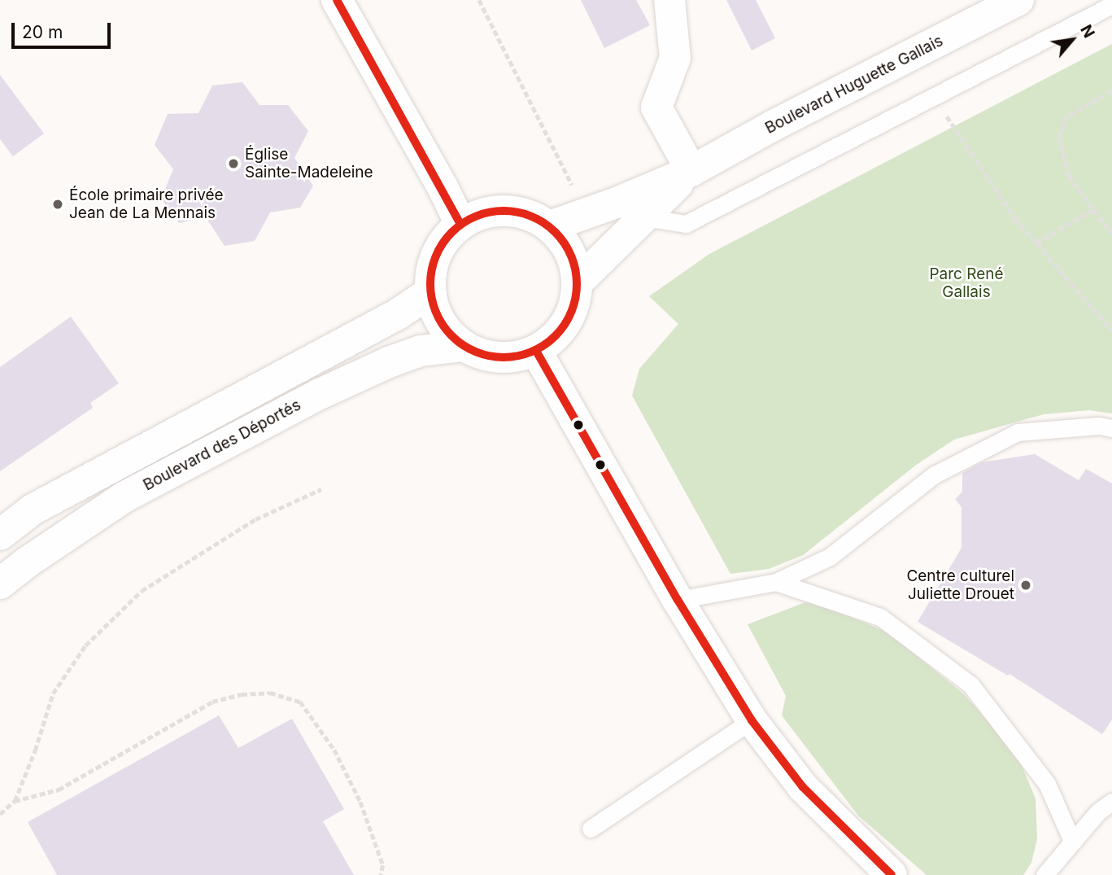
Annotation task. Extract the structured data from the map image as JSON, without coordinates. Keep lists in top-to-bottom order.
{
  "streets": {
    "street": ["Boulevard Huguette Gallais", "Boulevard des Déportés"]
  },
  "crossings": [
    ["Boulevard Huguette Gallais", "Boulevard des Déportés"]
  ],
  "parks": ["Parc René Gallais"],
  "places": ["Église Sainte-Madeleine", "École primaire privée Jean de La Mennais", "Centre culturel Juliette Drouet"],
  "scale_bar": "20 m",
  "north": "top right"
}
